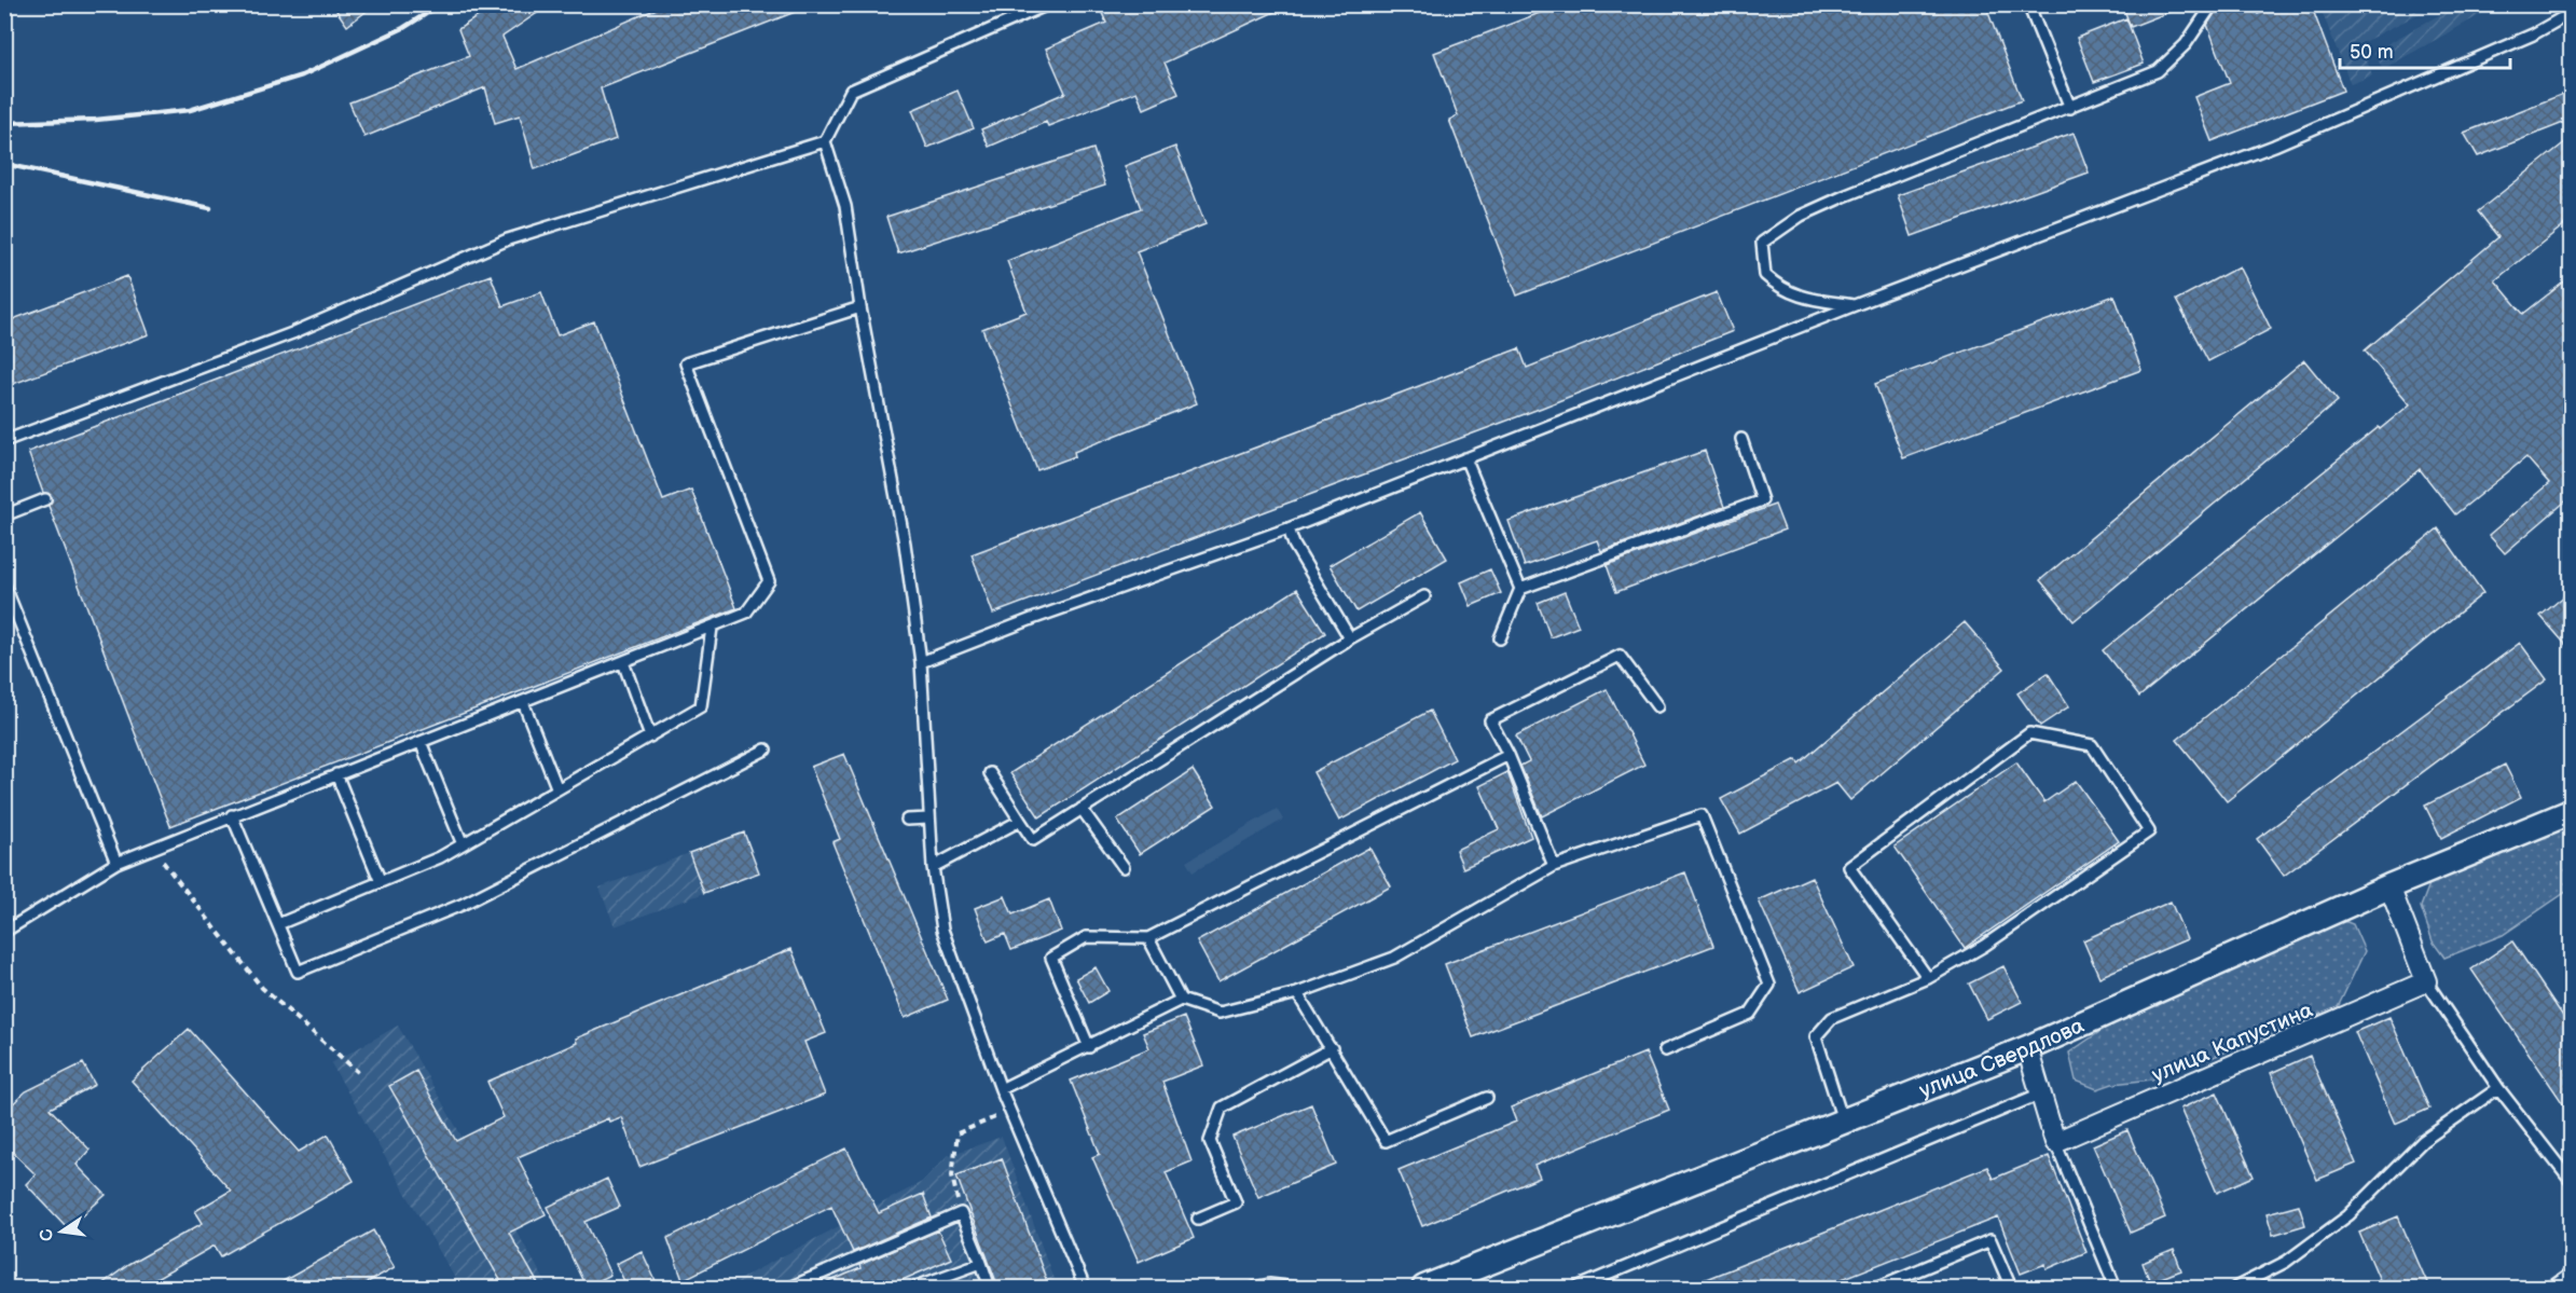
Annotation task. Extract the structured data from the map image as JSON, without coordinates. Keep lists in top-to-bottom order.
{
  "streets": {
    "street": ["улица Капустина", "улица Свердлова"]
  },
  "scale_bar": "50 m",
  "north": "left"
}
